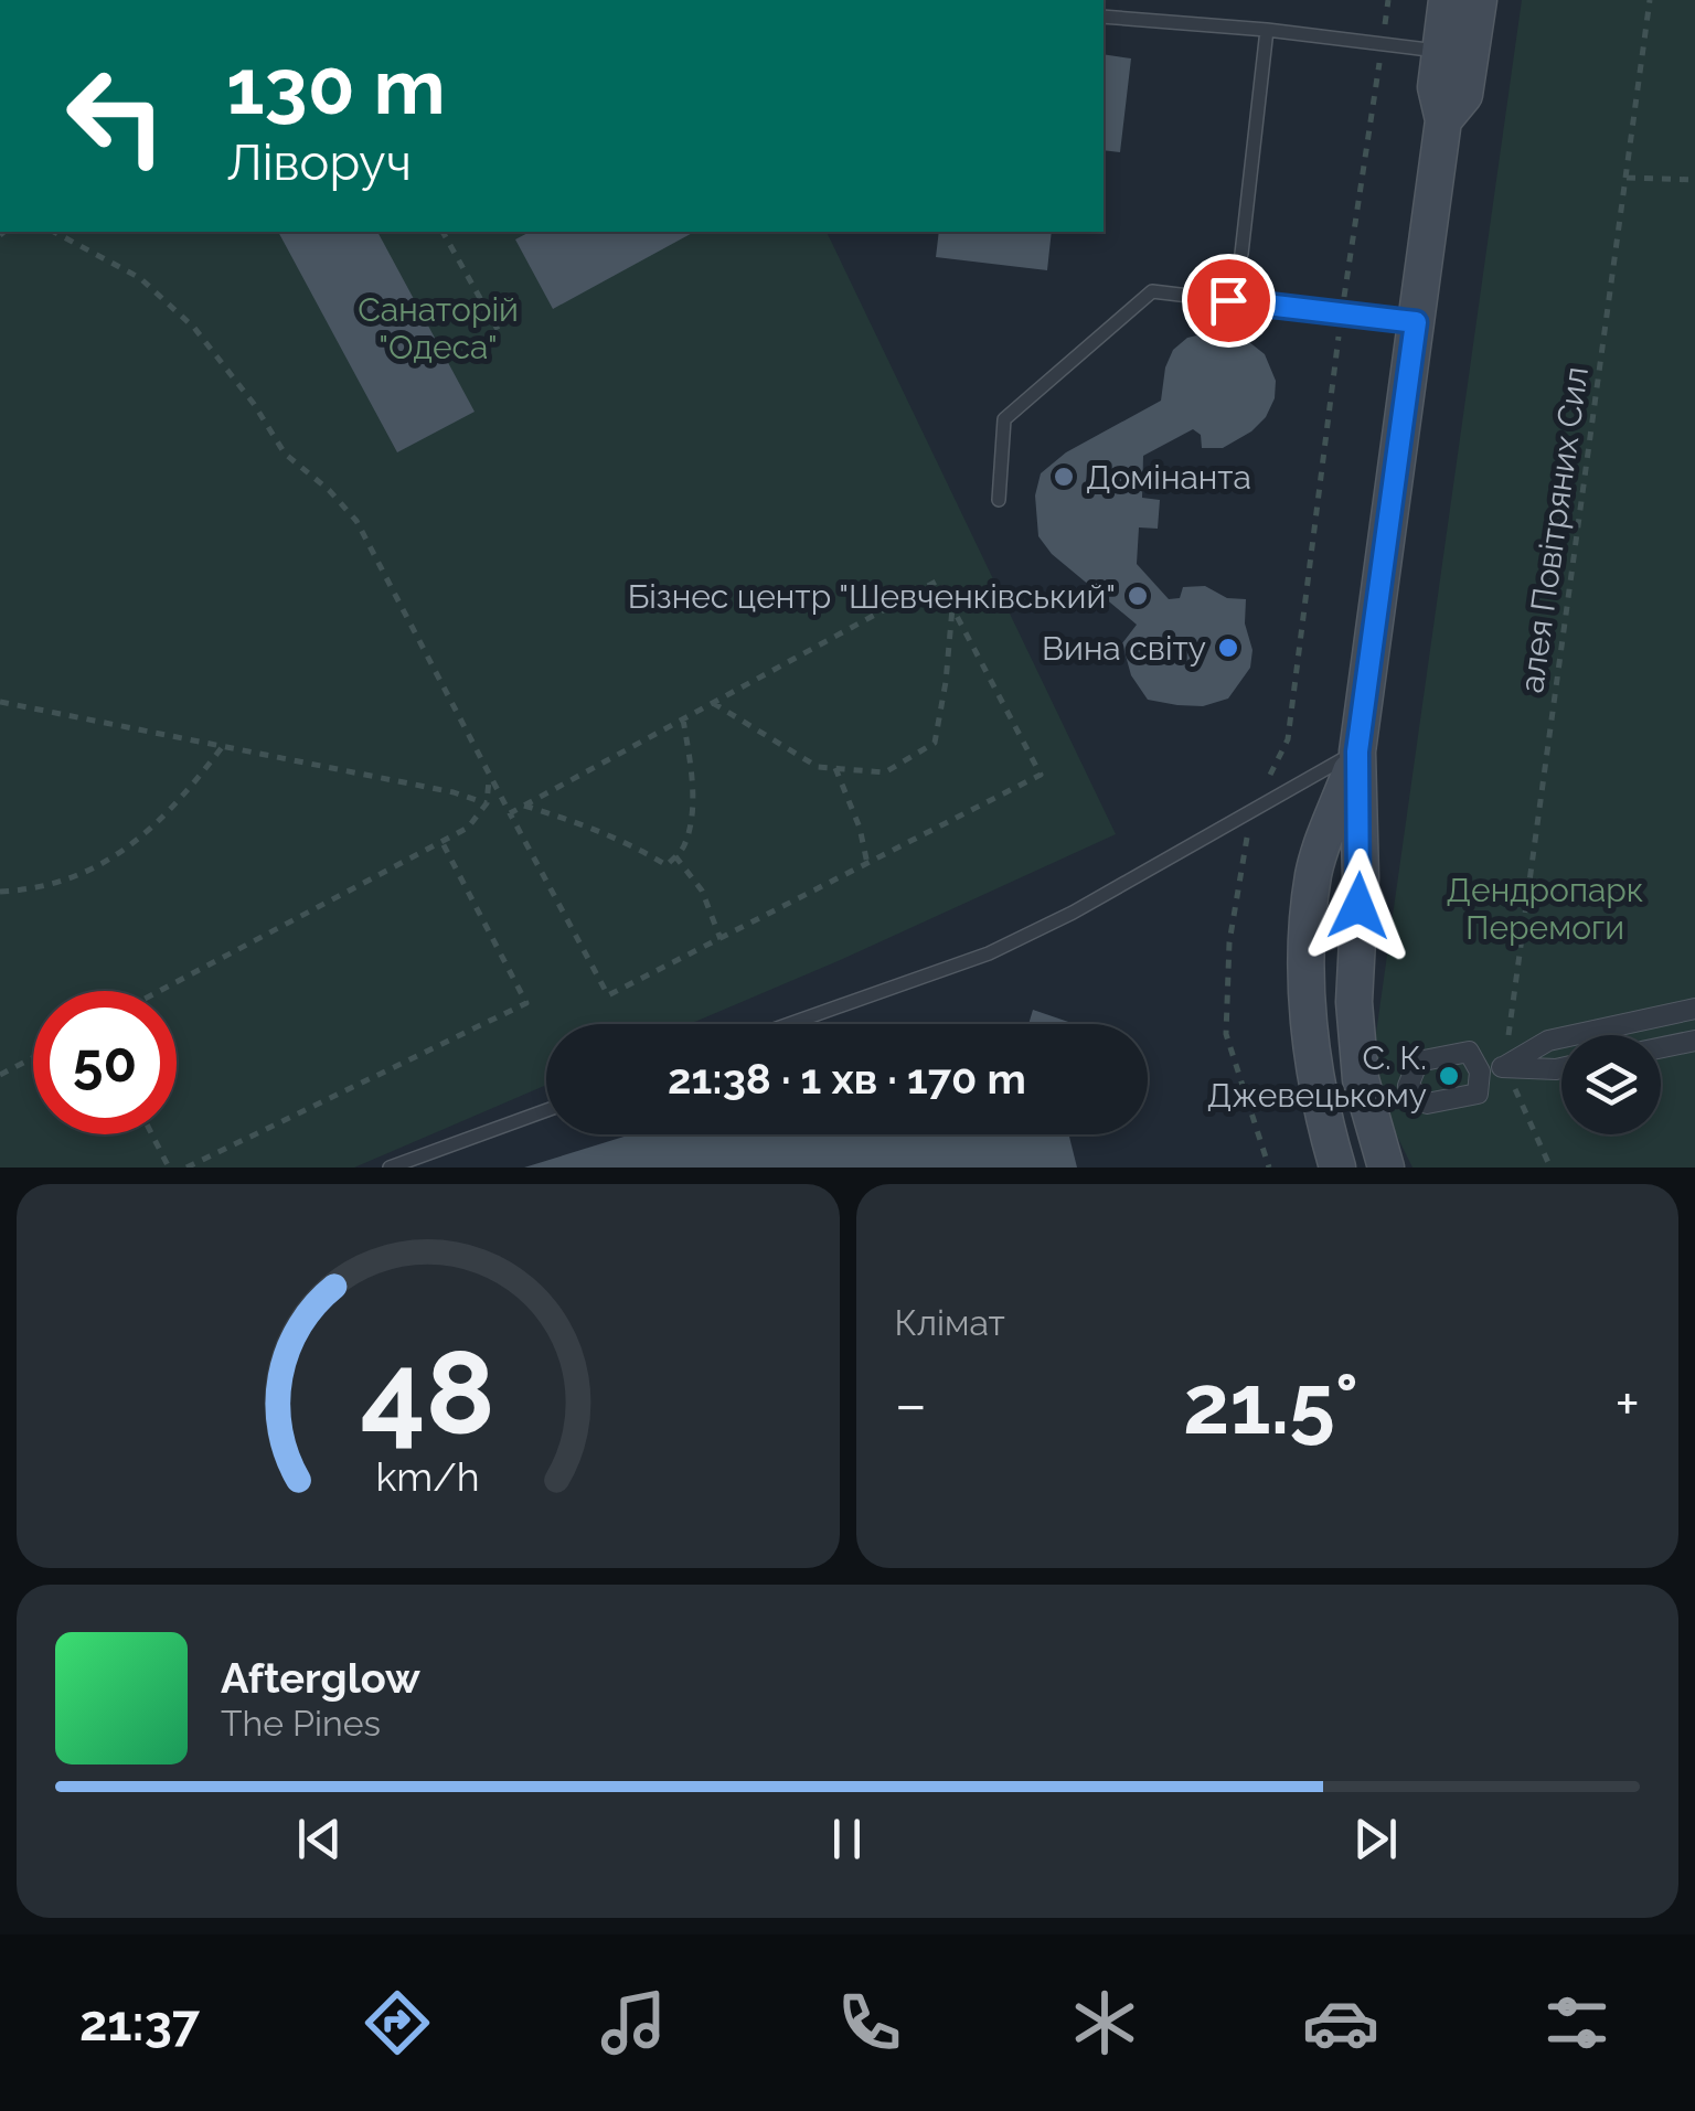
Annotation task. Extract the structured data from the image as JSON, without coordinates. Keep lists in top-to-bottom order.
{
  "streets": {
    "path": ["алея Повітряних Сил"]
  },
  "parks": ["Санаторій \"Одеса\"", "Дендропарк Перемоги"],
  "places": [
    "Домінанта",
    "Бізнес центр \"Шевченківський\"",
    "Вина світу",
    "С. К. Джевецькому"
  ],
  "page": {
    "turn": ["130 m", "Ліворуч"],
    "limit": "50",
    "trip": "21:38 · 1 хв · 170 m",
    "tile": "Клімат",
    "heat": ["−", "21.5°", "+"],
    "song": ["Afterglow", "The Pines"],
    "tabs": "21:37",
    "gauge": ["48", "km/h"]
  }
}
